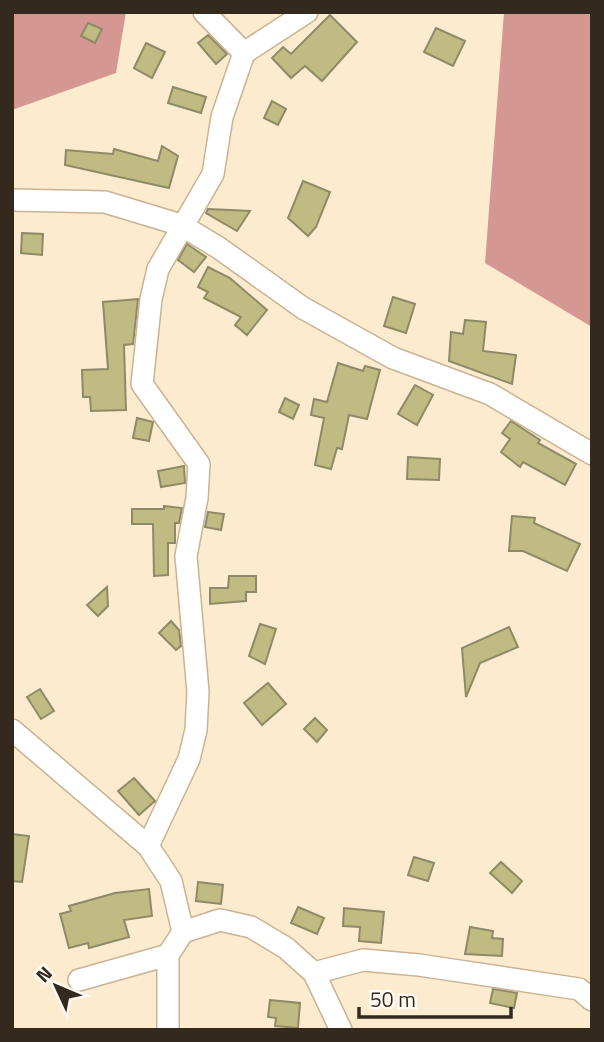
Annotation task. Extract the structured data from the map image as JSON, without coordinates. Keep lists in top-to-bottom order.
{
  "scale_bar": "50 m",
  "north": "top left"
}
